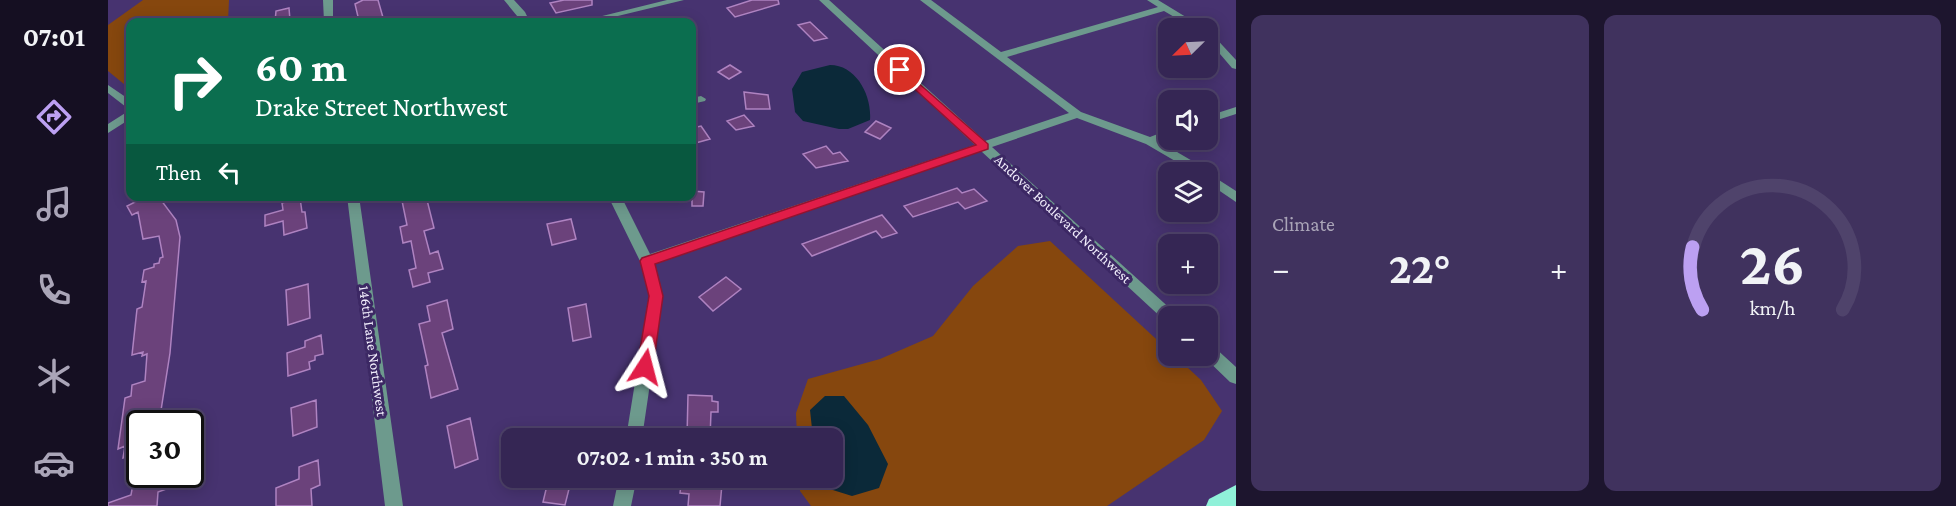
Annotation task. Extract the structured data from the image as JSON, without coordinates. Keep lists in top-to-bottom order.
{
  "streets": {
    "street": ["Andover Boulevard Northwest", "146th Lane Northwest"]
  },
  "north": "bottom left",
  "page": {
    "tabs": "07:01",
    "tile": "Climate",
    "map_buttons": ["+", "−"],
    "turn": ["60 m", "Drake Street Northwest"],
    "then": "Then",
    "heat": ["−", "22°", "+"],
    "limit": "30",
    "trip": "07:02 · 1 min · 350 m",
    "gauge": ["26", "km/h"]
  }
}
